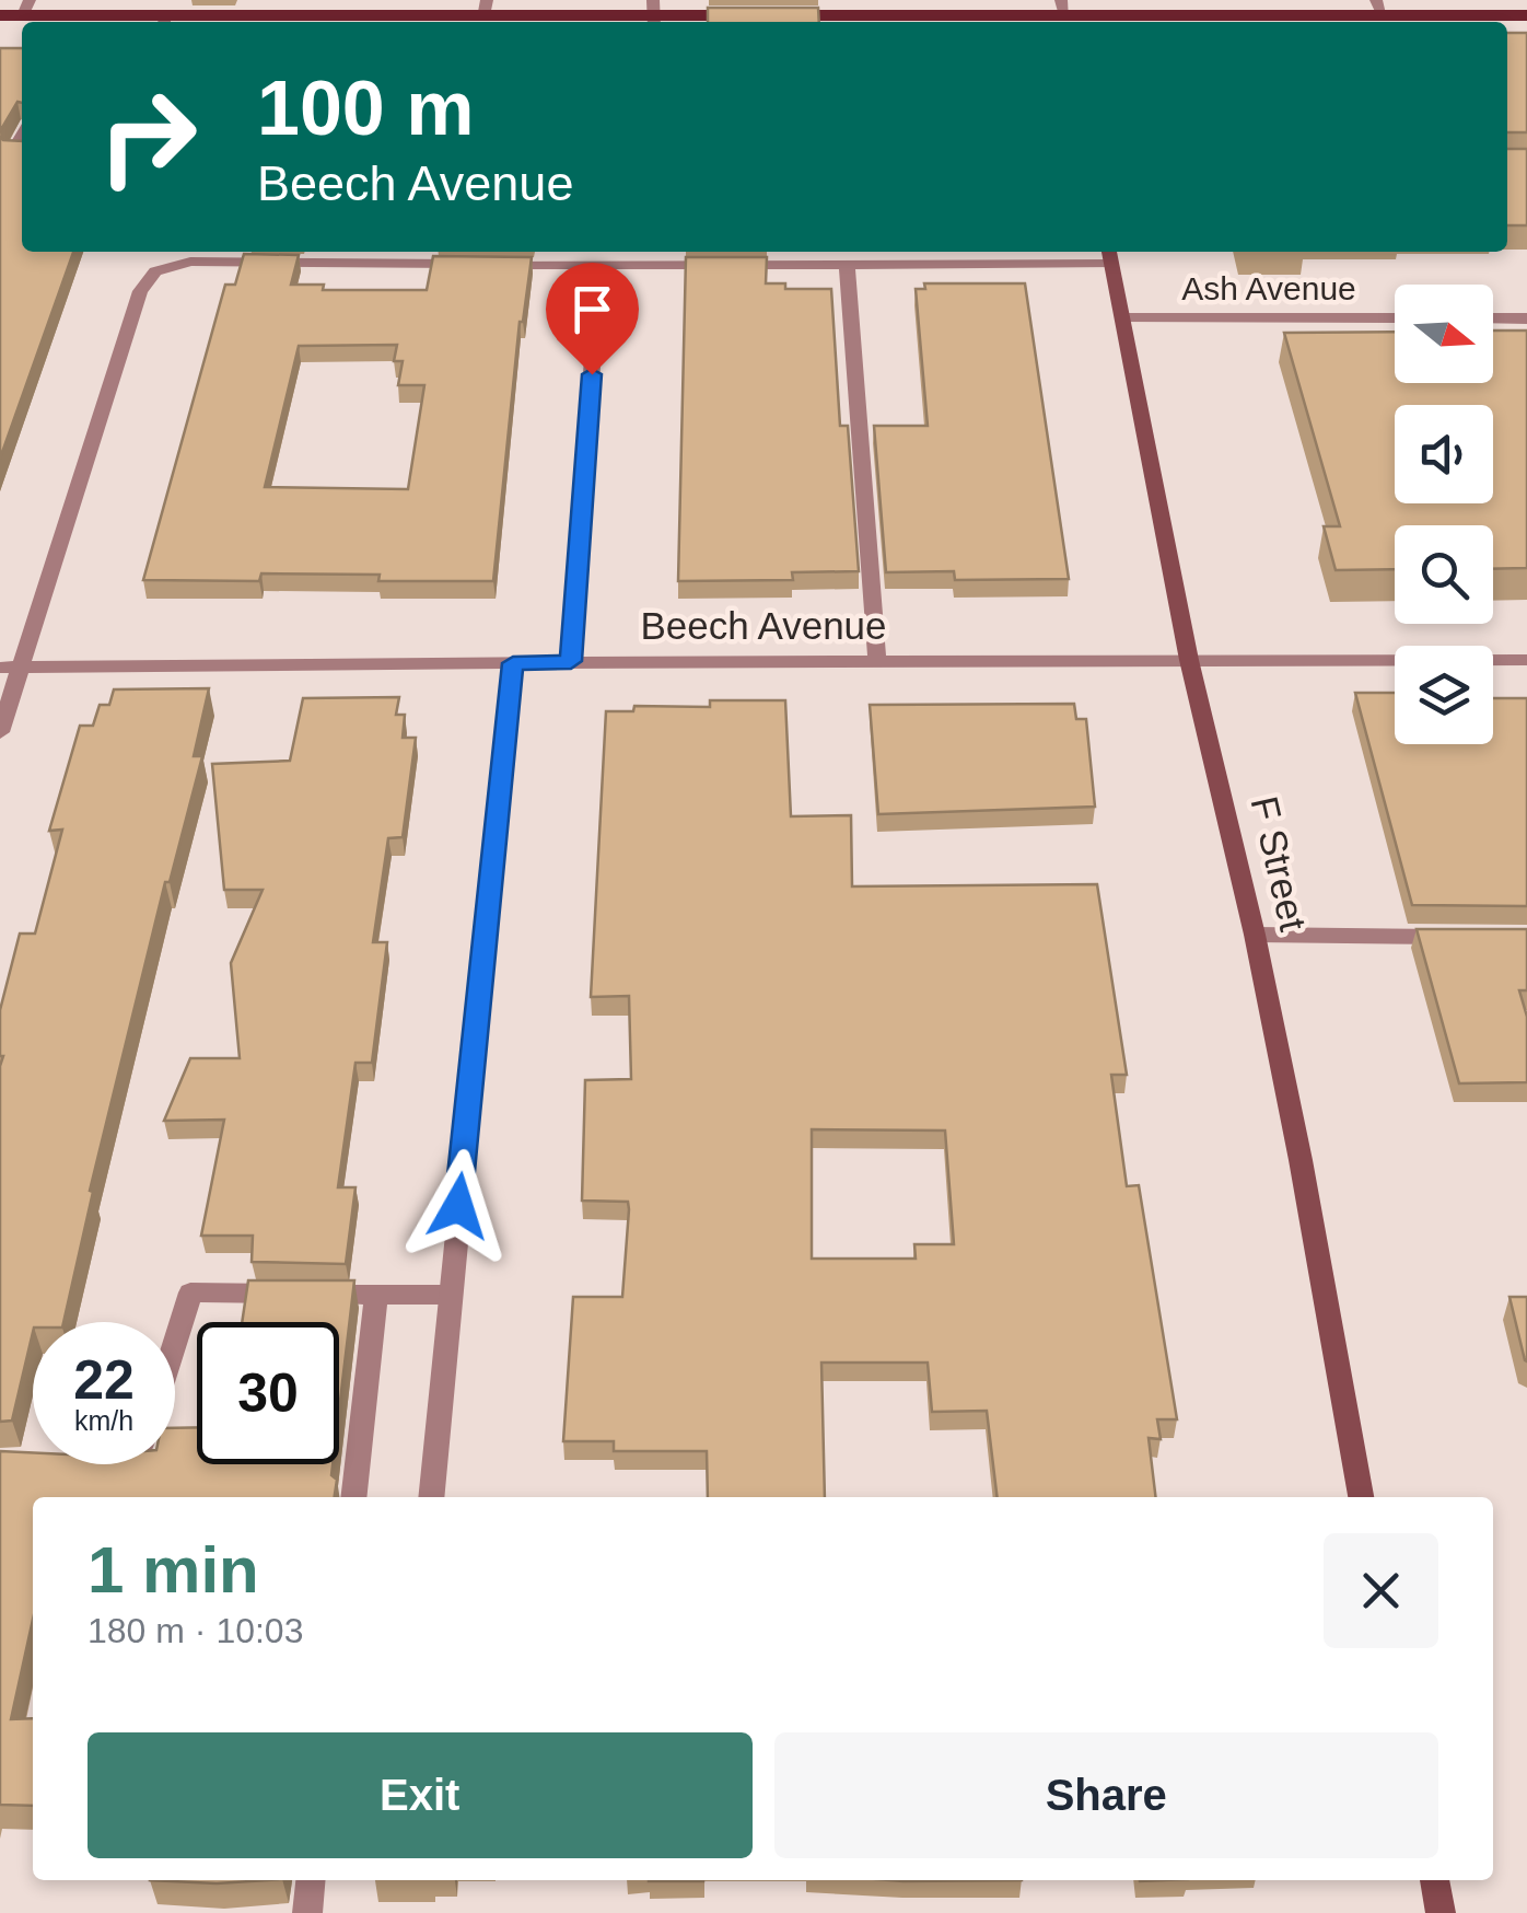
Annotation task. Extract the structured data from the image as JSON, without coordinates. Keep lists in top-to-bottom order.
{
  "streets": {
    "main road": ["F Street"],
    "street": ["Ash Avenue", "Beech Avenue"]
  },
  "crossings": [
    ["Ash Avenue", "F Street"],
    ["Beech Avenue", "F Street"]
  ],
  "north": "right",
  "page": {
    "turn": ["100 m", "Beech Avenue"],
    "speed": "22 km/h",
    "limit": "30",
    "heading": ["1 min", "180 m · 10:03"],
    "buttons": ["Exit", "Share"]
  }
}
